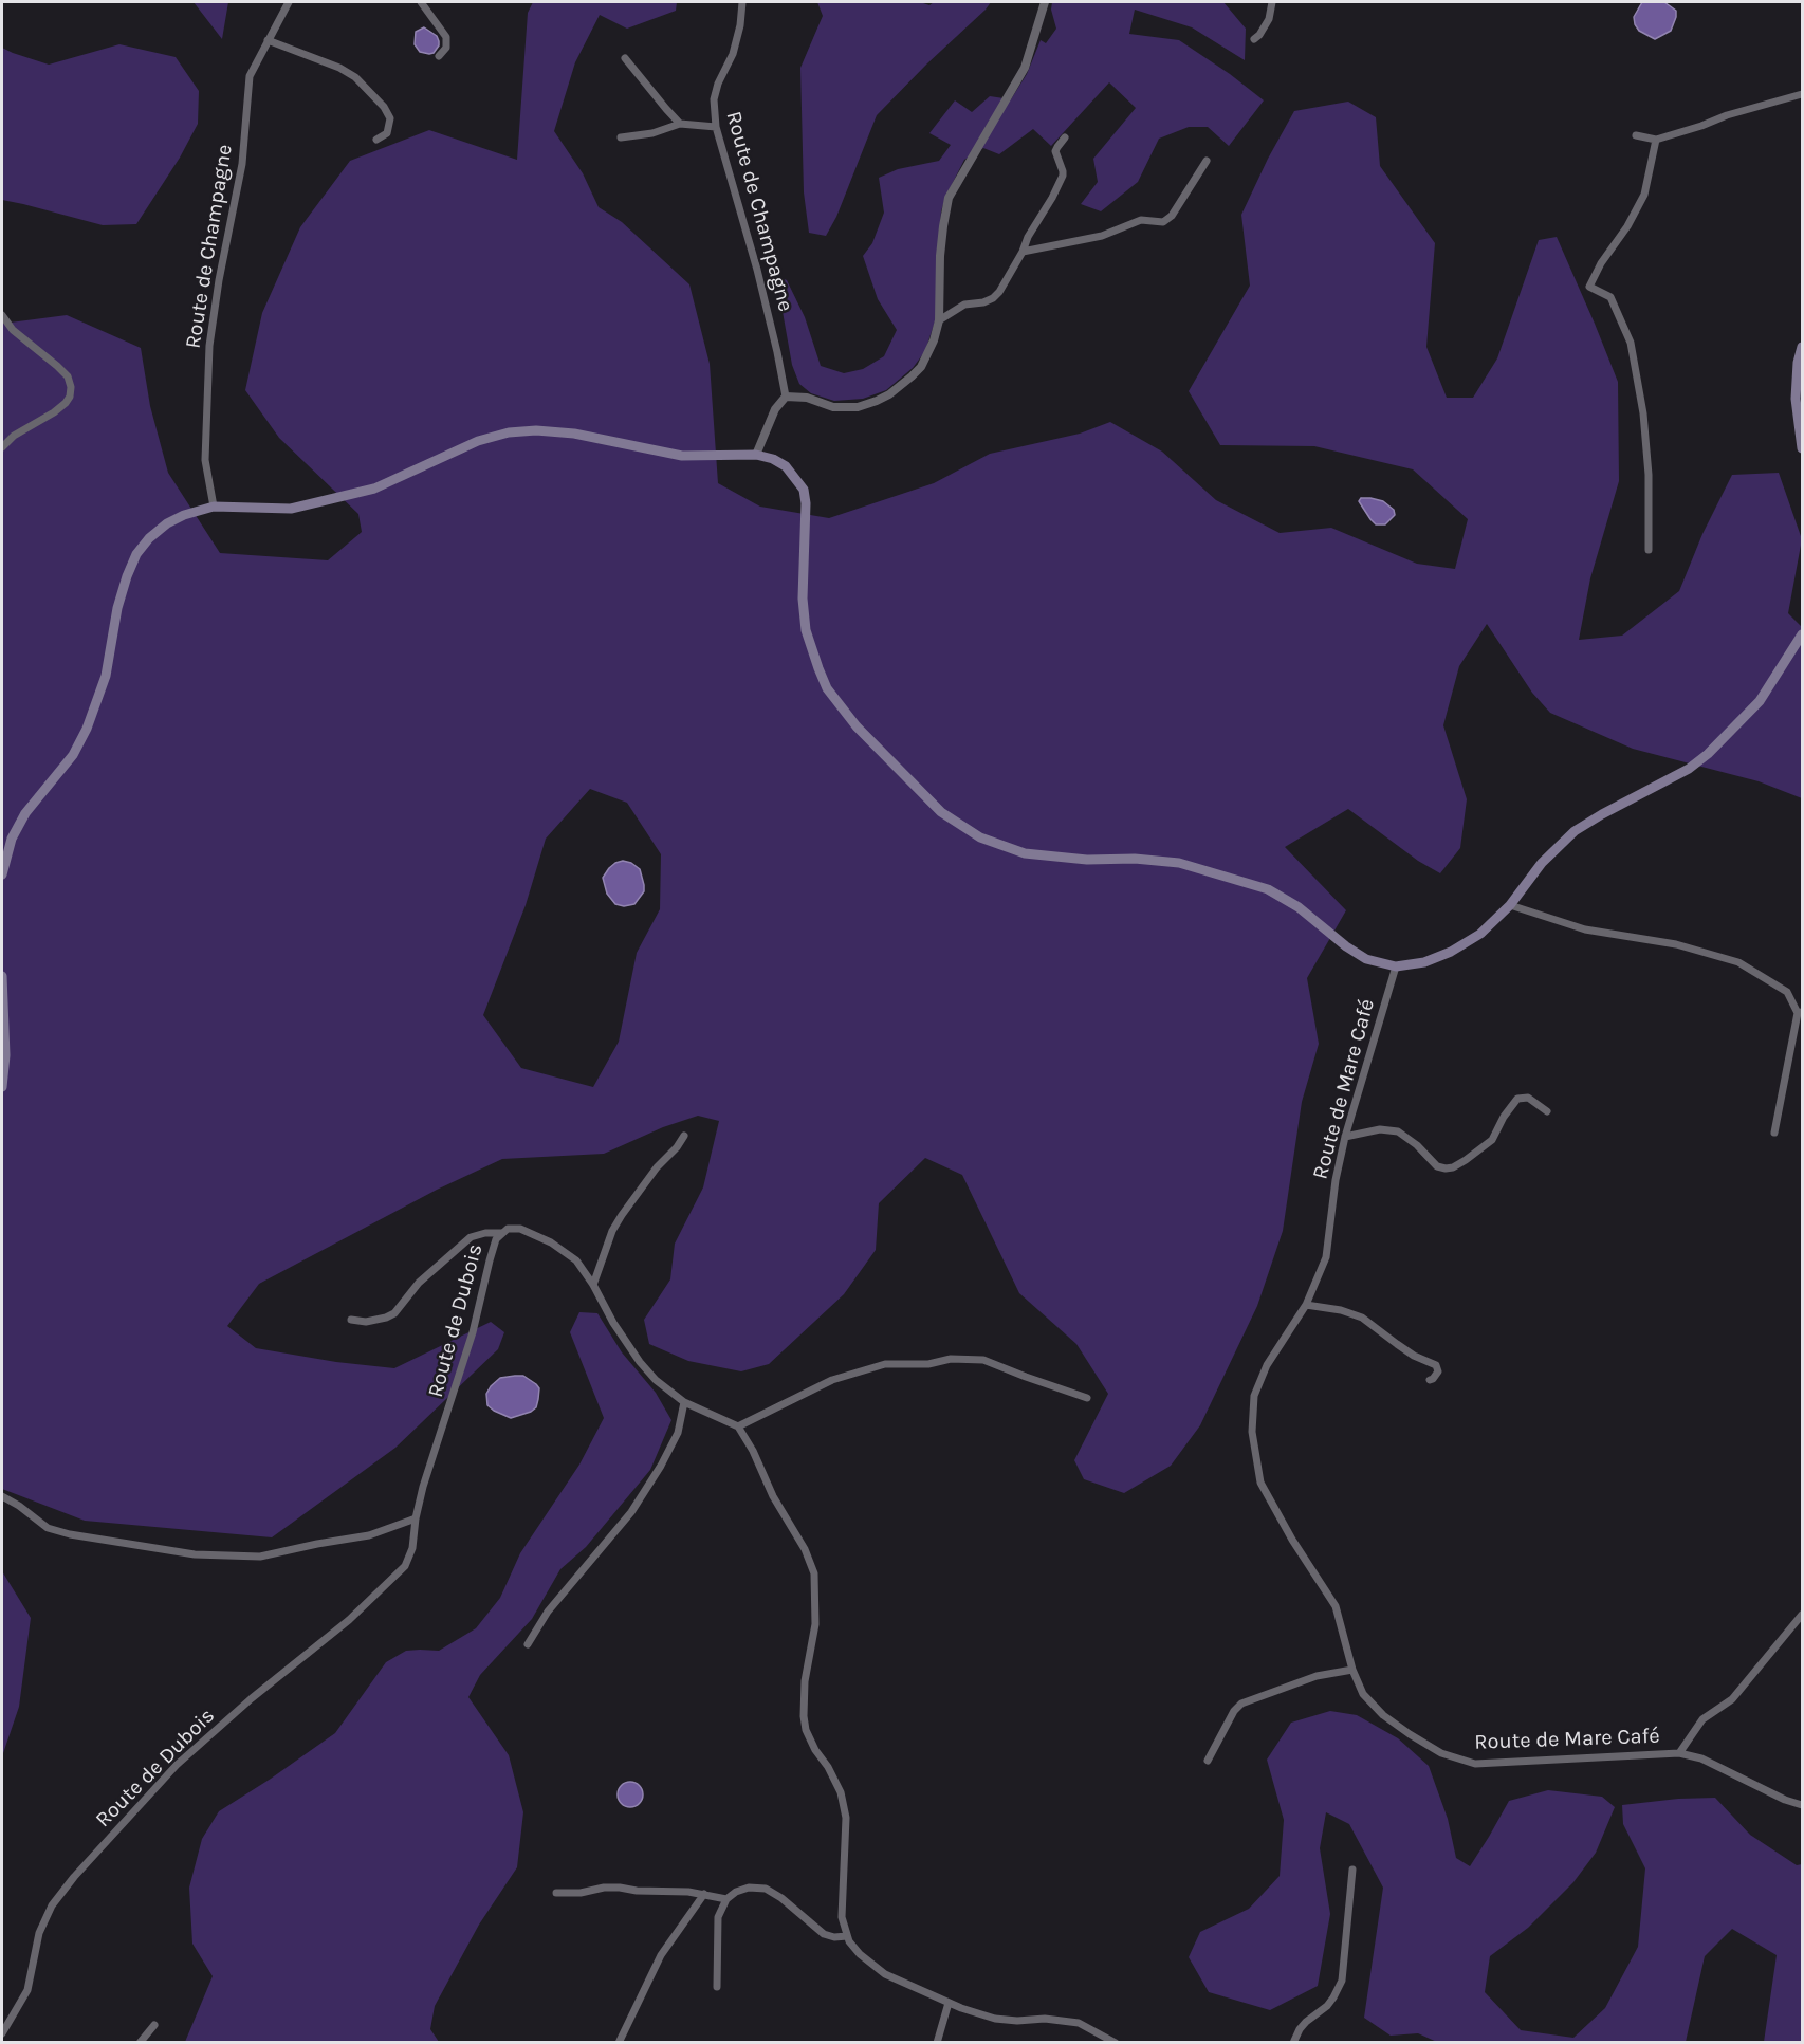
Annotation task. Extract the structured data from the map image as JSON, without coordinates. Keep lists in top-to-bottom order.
{
  "streets": {
    "street": ["Route de Champagne", "Route de Mare Café", "Route de Dubois"]
  }
}
